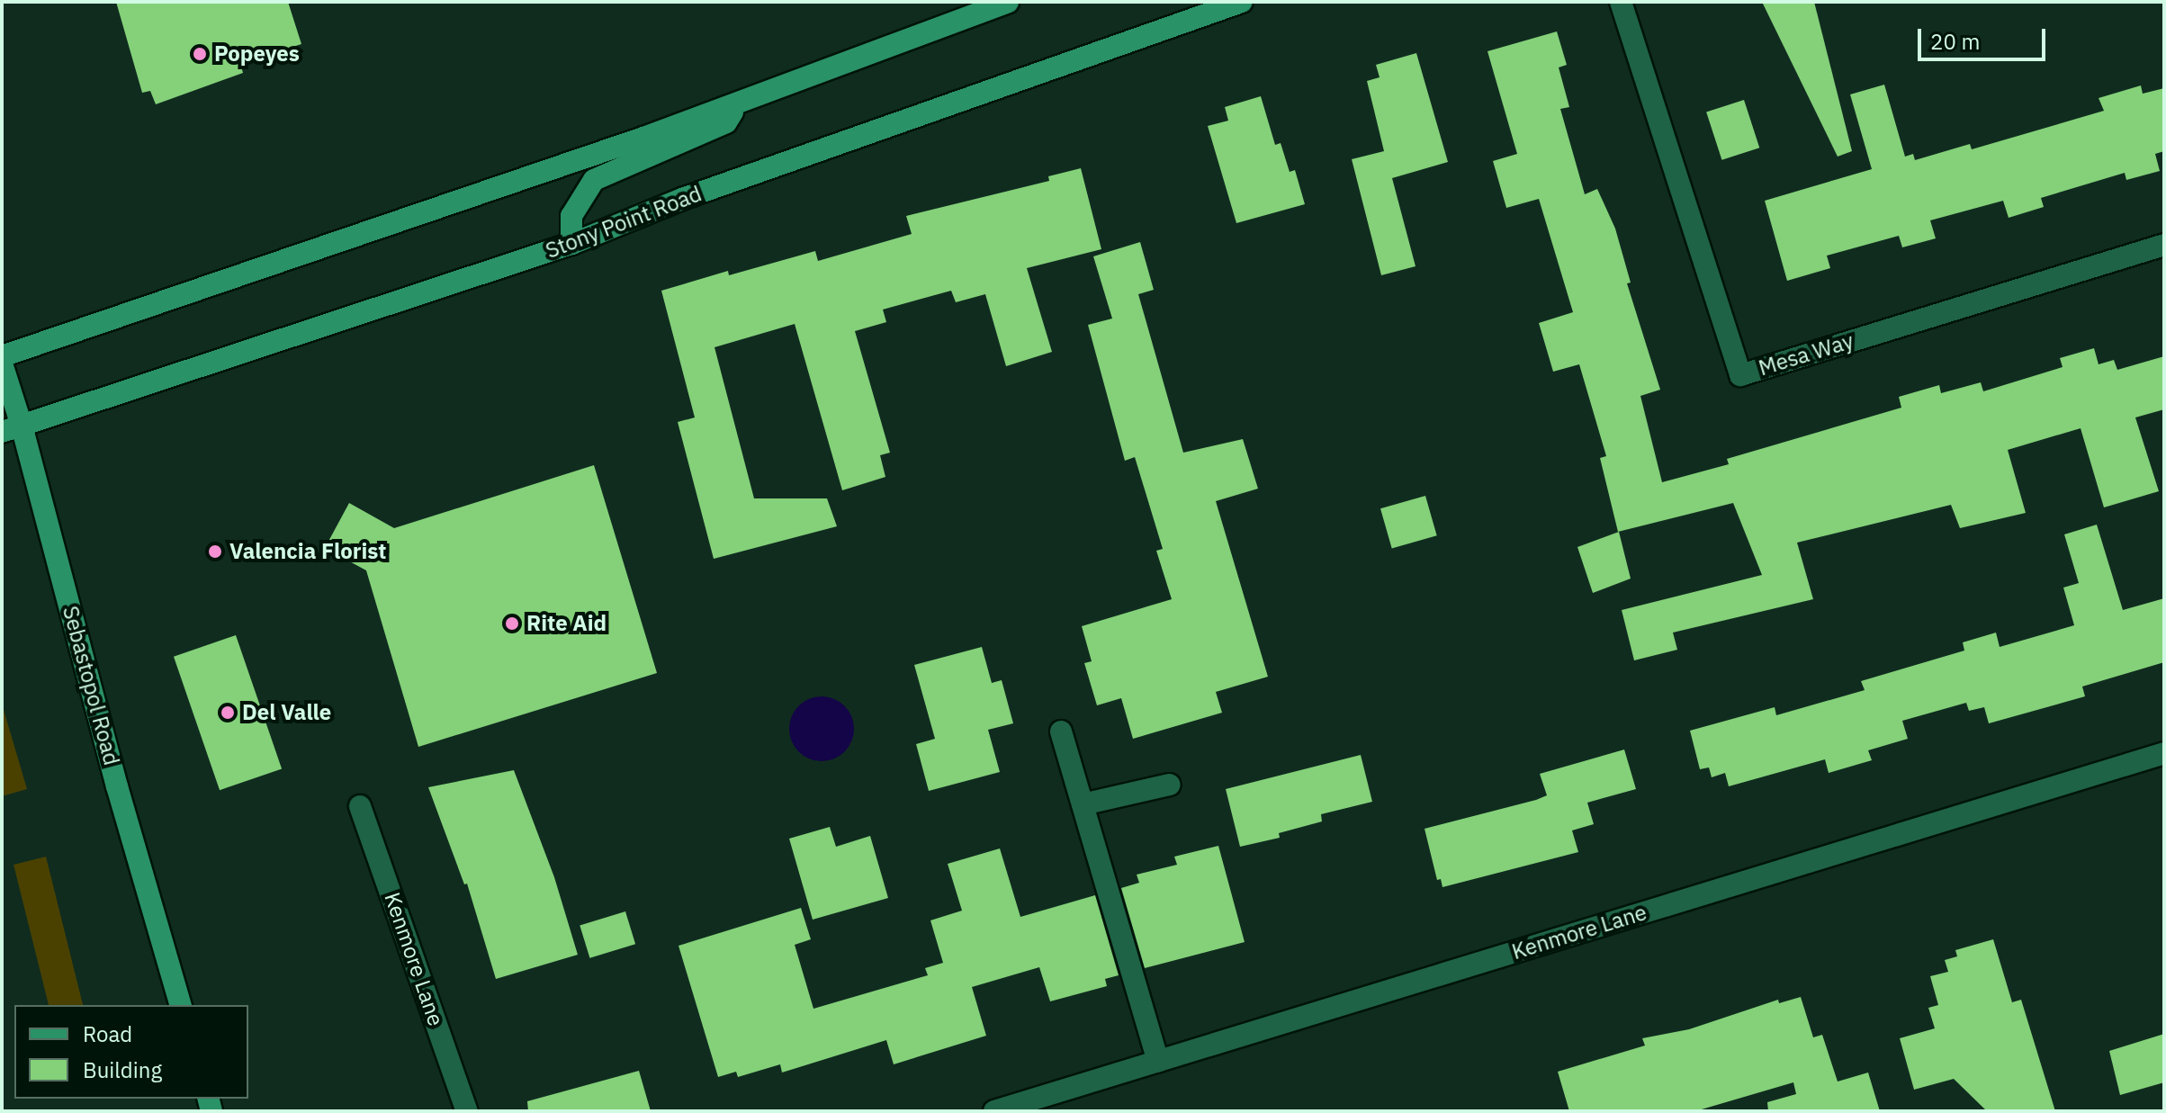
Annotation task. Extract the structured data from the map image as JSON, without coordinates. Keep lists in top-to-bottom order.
{
  "streets": {
    "main road": ["Stony Point Road", "Sebastopol Road"],
    "street": ["Mesa Way", "Kenmore Lane"]
  },
  "crossings": [
    ["Stony Point Road", "Sebastopol Road"]
  ],
  "places": [
    "Popeyes",
    "Valencia Florist",
    "Rite Aid",
    "Del Valle"
  ],
  "legend": ["Road", "Building"],
  "scale_bar": "20 m"
}
